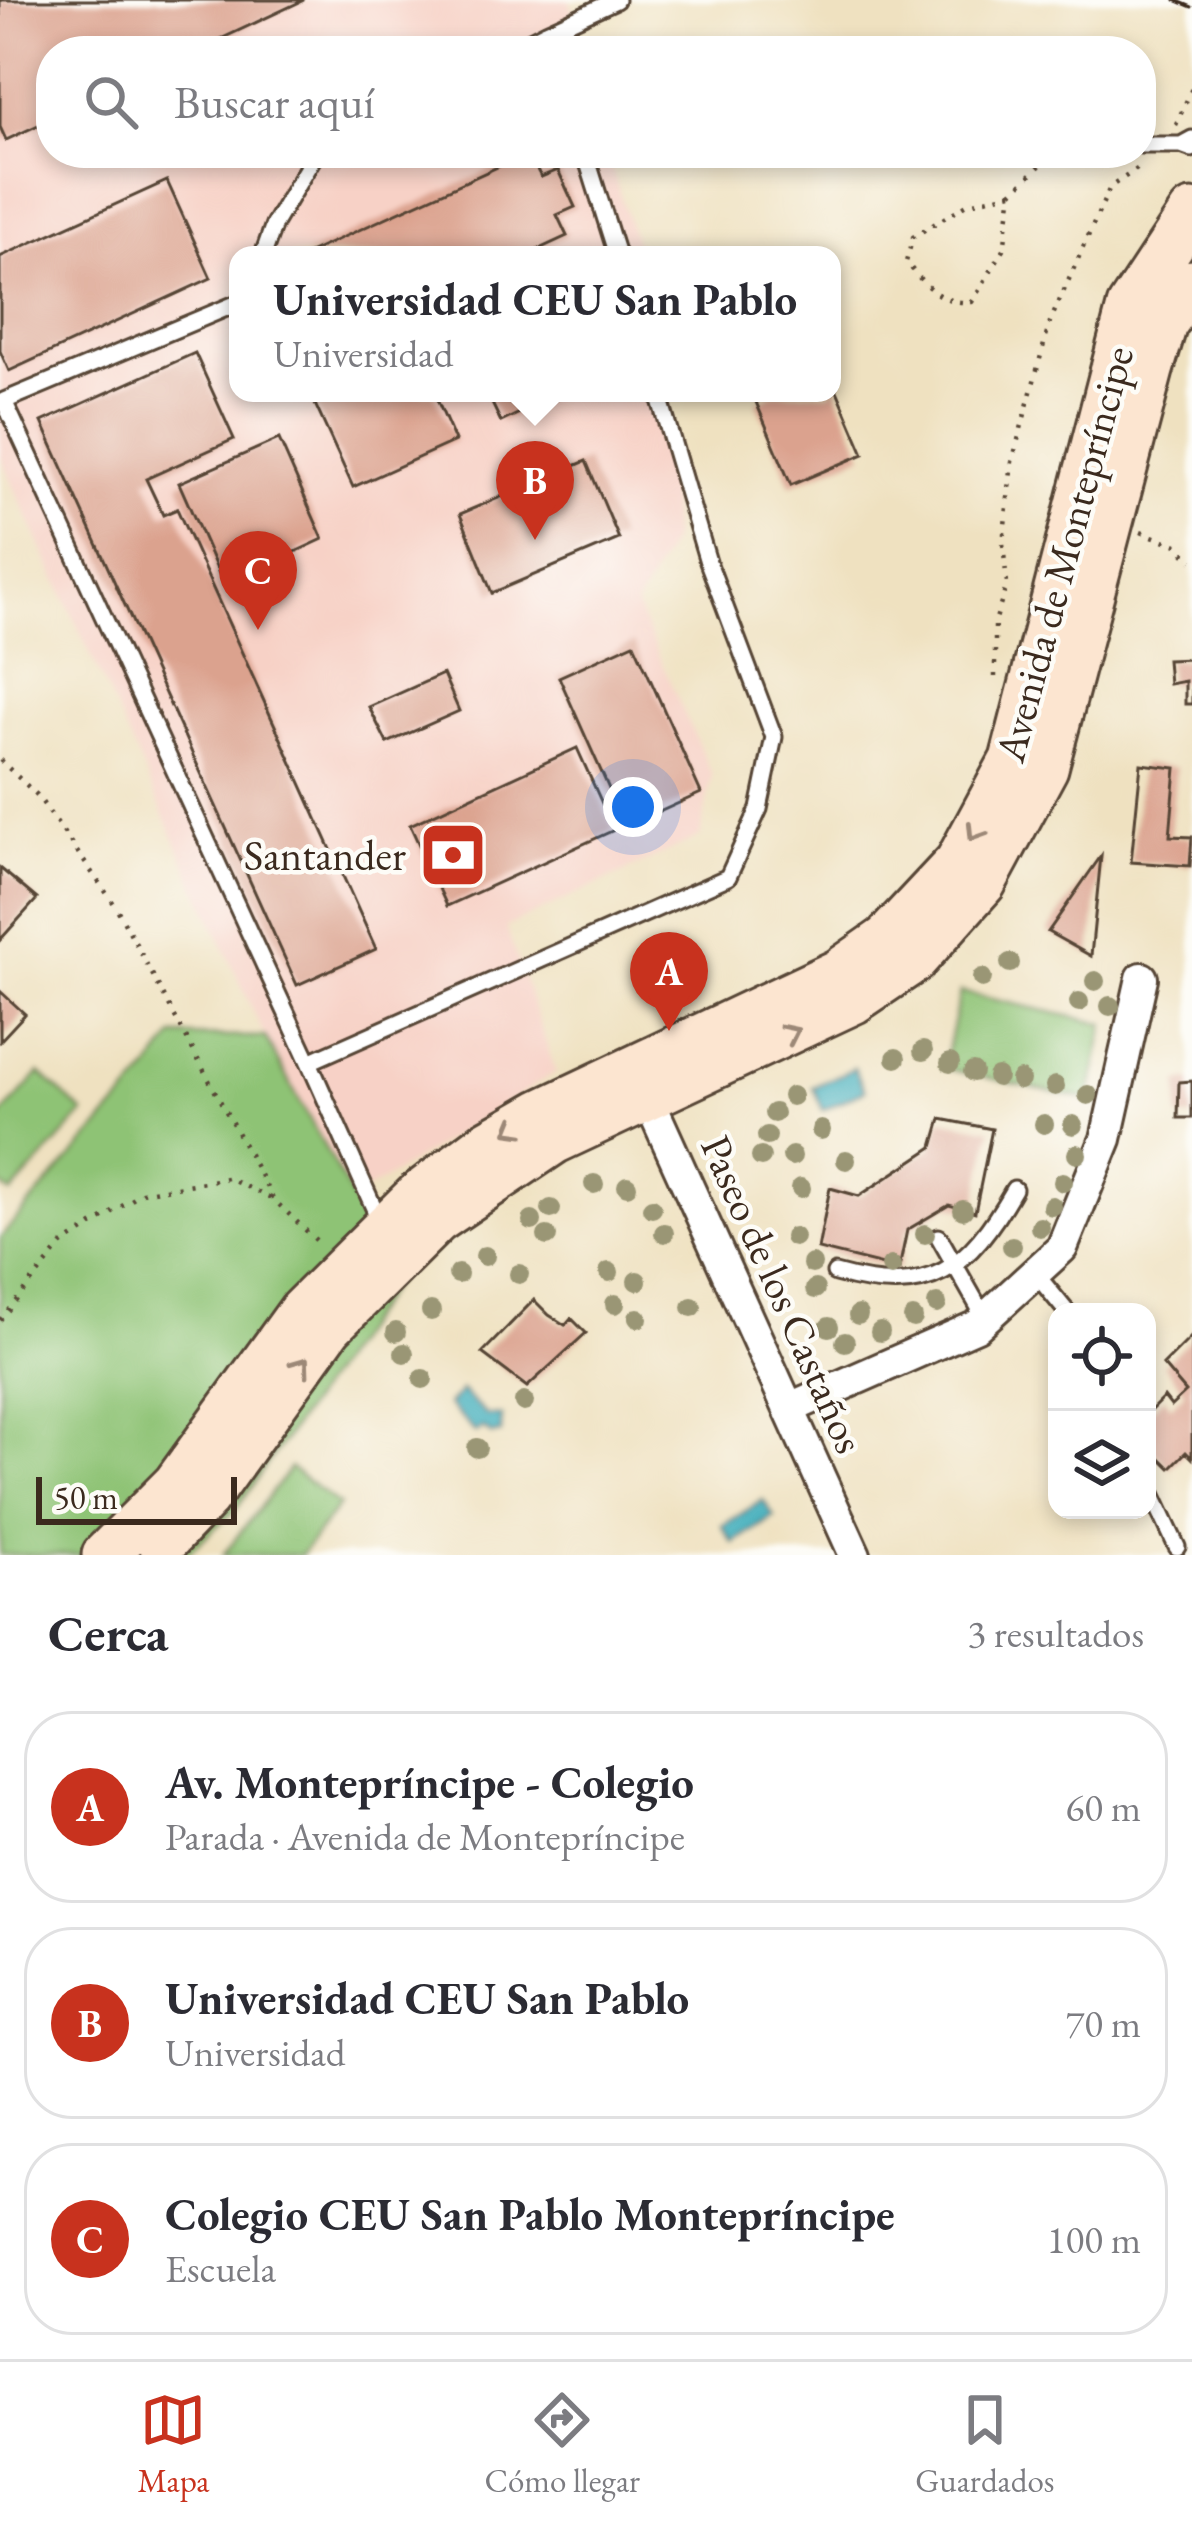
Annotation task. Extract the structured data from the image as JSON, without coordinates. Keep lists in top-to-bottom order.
{
  "streets": {
    "street": ["Avenida de Montepríncipe", "Paseo de los Castaños"]
  },
  "crossings": [
    ["Avenida de Montepríncipe", "Paseo de los Castaños"]
  ],
  "places": {
    "bank": ["Santander"]
  },
  "scale_bar": "50 m",
  "page": {
    "search": "Buscar aquí",
    "popup": ["Universidad CEU San Pablo", "Universidad"],
    "pins": ["B", "C", "A"],
    "scale": "50 m",
    "heading": ["Cerca", "3 resultados"],
    "list": [
      {
        "mark": "A",
        "name": "Av. Montepríncipe - Colegio",
        "note": "Parada · Avenida de Montepríncipe",
        "value": "60 m"
      },
      {
        "mark": "B",
        "name": "Universidad CEU San Pablo",
        "note": "Universidad",
        "value": "70 m"
      },
      {
        "mark": "C",
        "name": "Colegio CEU San Pablo Montepríncipe",
        "note": "Escuela",
        "value": "100 m"
      }
    ],
    "nav": ["Mapa", "Cómo llegar", "Guardados"]
  }
}
